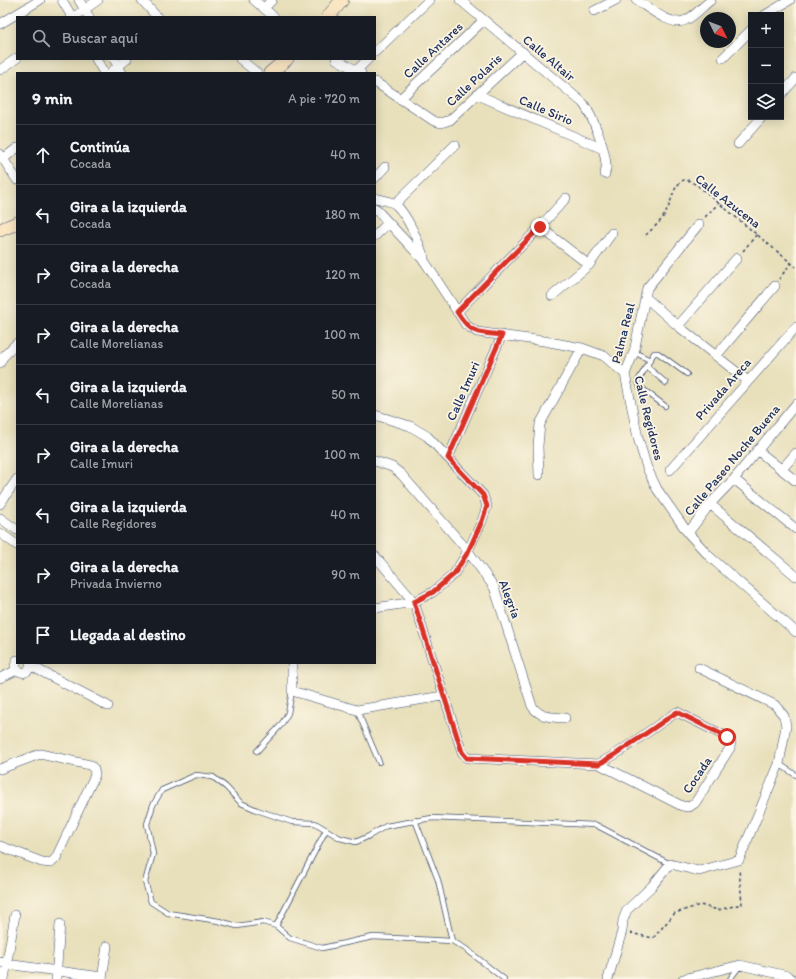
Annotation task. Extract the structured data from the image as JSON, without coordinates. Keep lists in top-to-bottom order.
{
  "streets": {
    "street": [
      "Calle Antares",
      "Calle Altair",
      "Calle Polaris",
      "Calle Sirio",
      "Palma Real",
      "Privada Areca",
      "Calle Imuri",
      "Calle Regidores",
      "Calle Paseo Noche Buena",
      "Alegría",
      "Cocada"
    ],
    "path": ["Calle Azucena"]
  },
  "crossings": [
    ["Calle Antares", "Calle Altair"],
    ["Calle Antares", "Calle Polaris"],
    ["Calle Altair", "Calle Polaris"],
    ["Calle Altair", "Calle Sirio"],
    ["Calle Polaris", "Calle Sirio"],
    ["Palma Real", "Calle Regidores"],
    ["Calle Imuri", "Calle Regidores"],
    ["Calle Regidores", "Calle Paseo Noche Buena"]
  ],
  "north": "bottom right",
  "page": {
    "map_buttons": ["+", "−"],
    "search": "Buscar aquí",
    "heading": ["9 min", "A pie · 720 m"],
    "list": [
      ["Continúa", "Cocada", "40 m"],
      ["Gira a la izquierda", "Cocada", "180 m"],
      ["Gira a la derecha", "Cocada", "120 m"],
      ["Gira a la derecha", "Calle Morelianas", "100 m"],
      ["Gira a la izquierda", "Calle Morelianas", "50 m"],
      ["Gira a la derecha", "Calle Imuri", "100 m"],
      ["Gira a la izquierda", "Calle Regidores", "40 m"],
      ["Gira a la derecha", "Privada Invierno", "90 m"],
      "Llegada al destino"
    ]
  }
}
